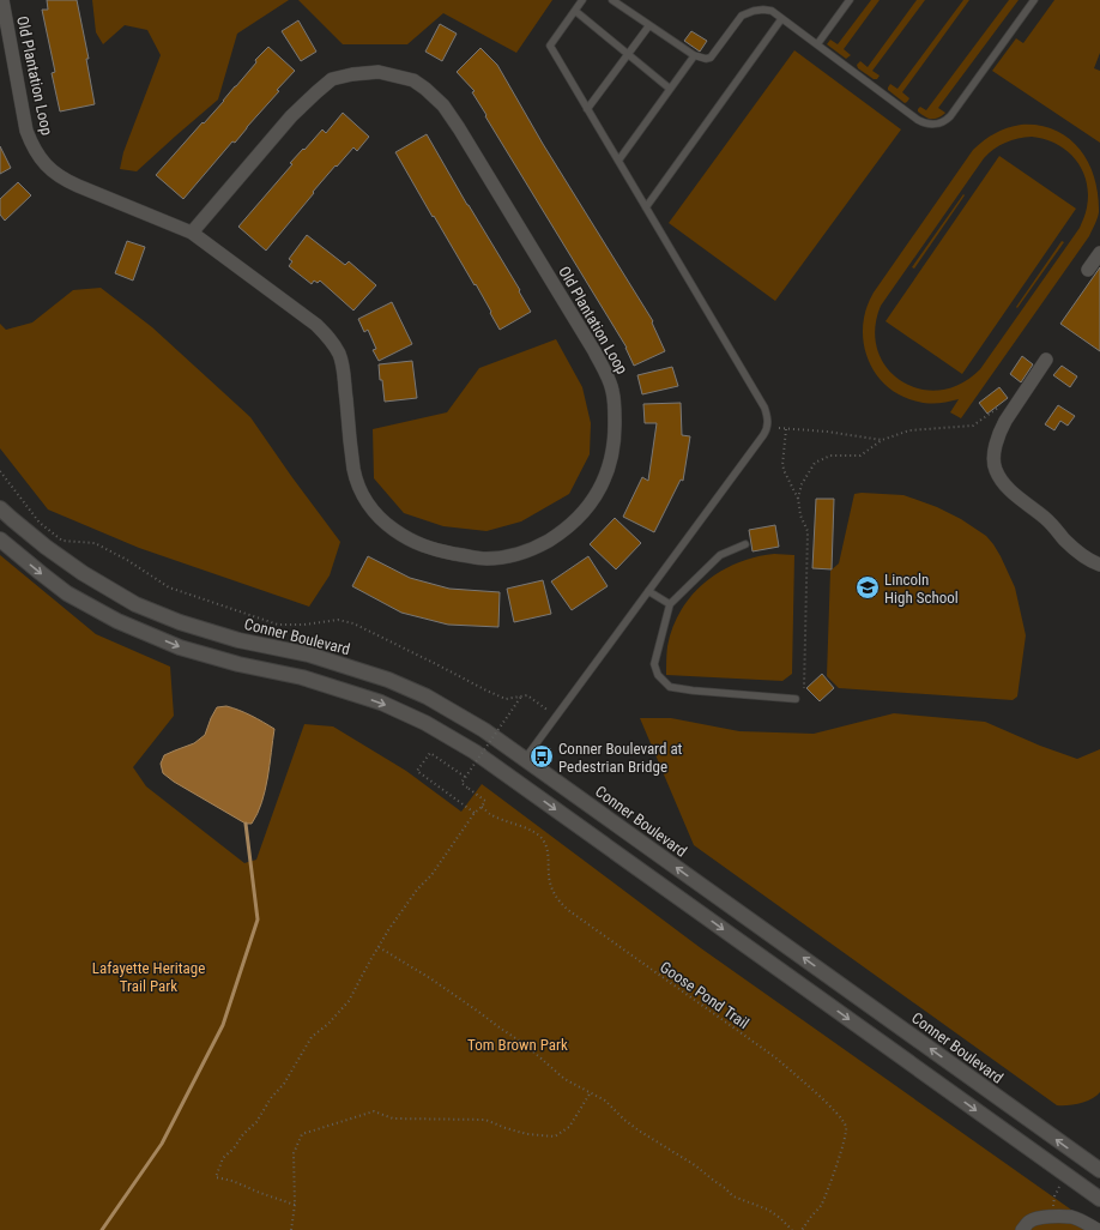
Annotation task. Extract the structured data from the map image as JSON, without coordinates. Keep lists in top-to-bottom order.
{
  "streets": {
    "main road": ["Conner Boulevard"],
    "street": ["Old Plantation Loop"],
    "path": ["Goose Pond Trail"]
  },
  "parks": ["Lafayette Heritage Trail Park", "Tom Brown Park"],
  "places": {
    "school or university": ["Lincoln High School"],
    "bus stop": ["Conner Boulevard at Pedestrian Bridge"]
  }
}
